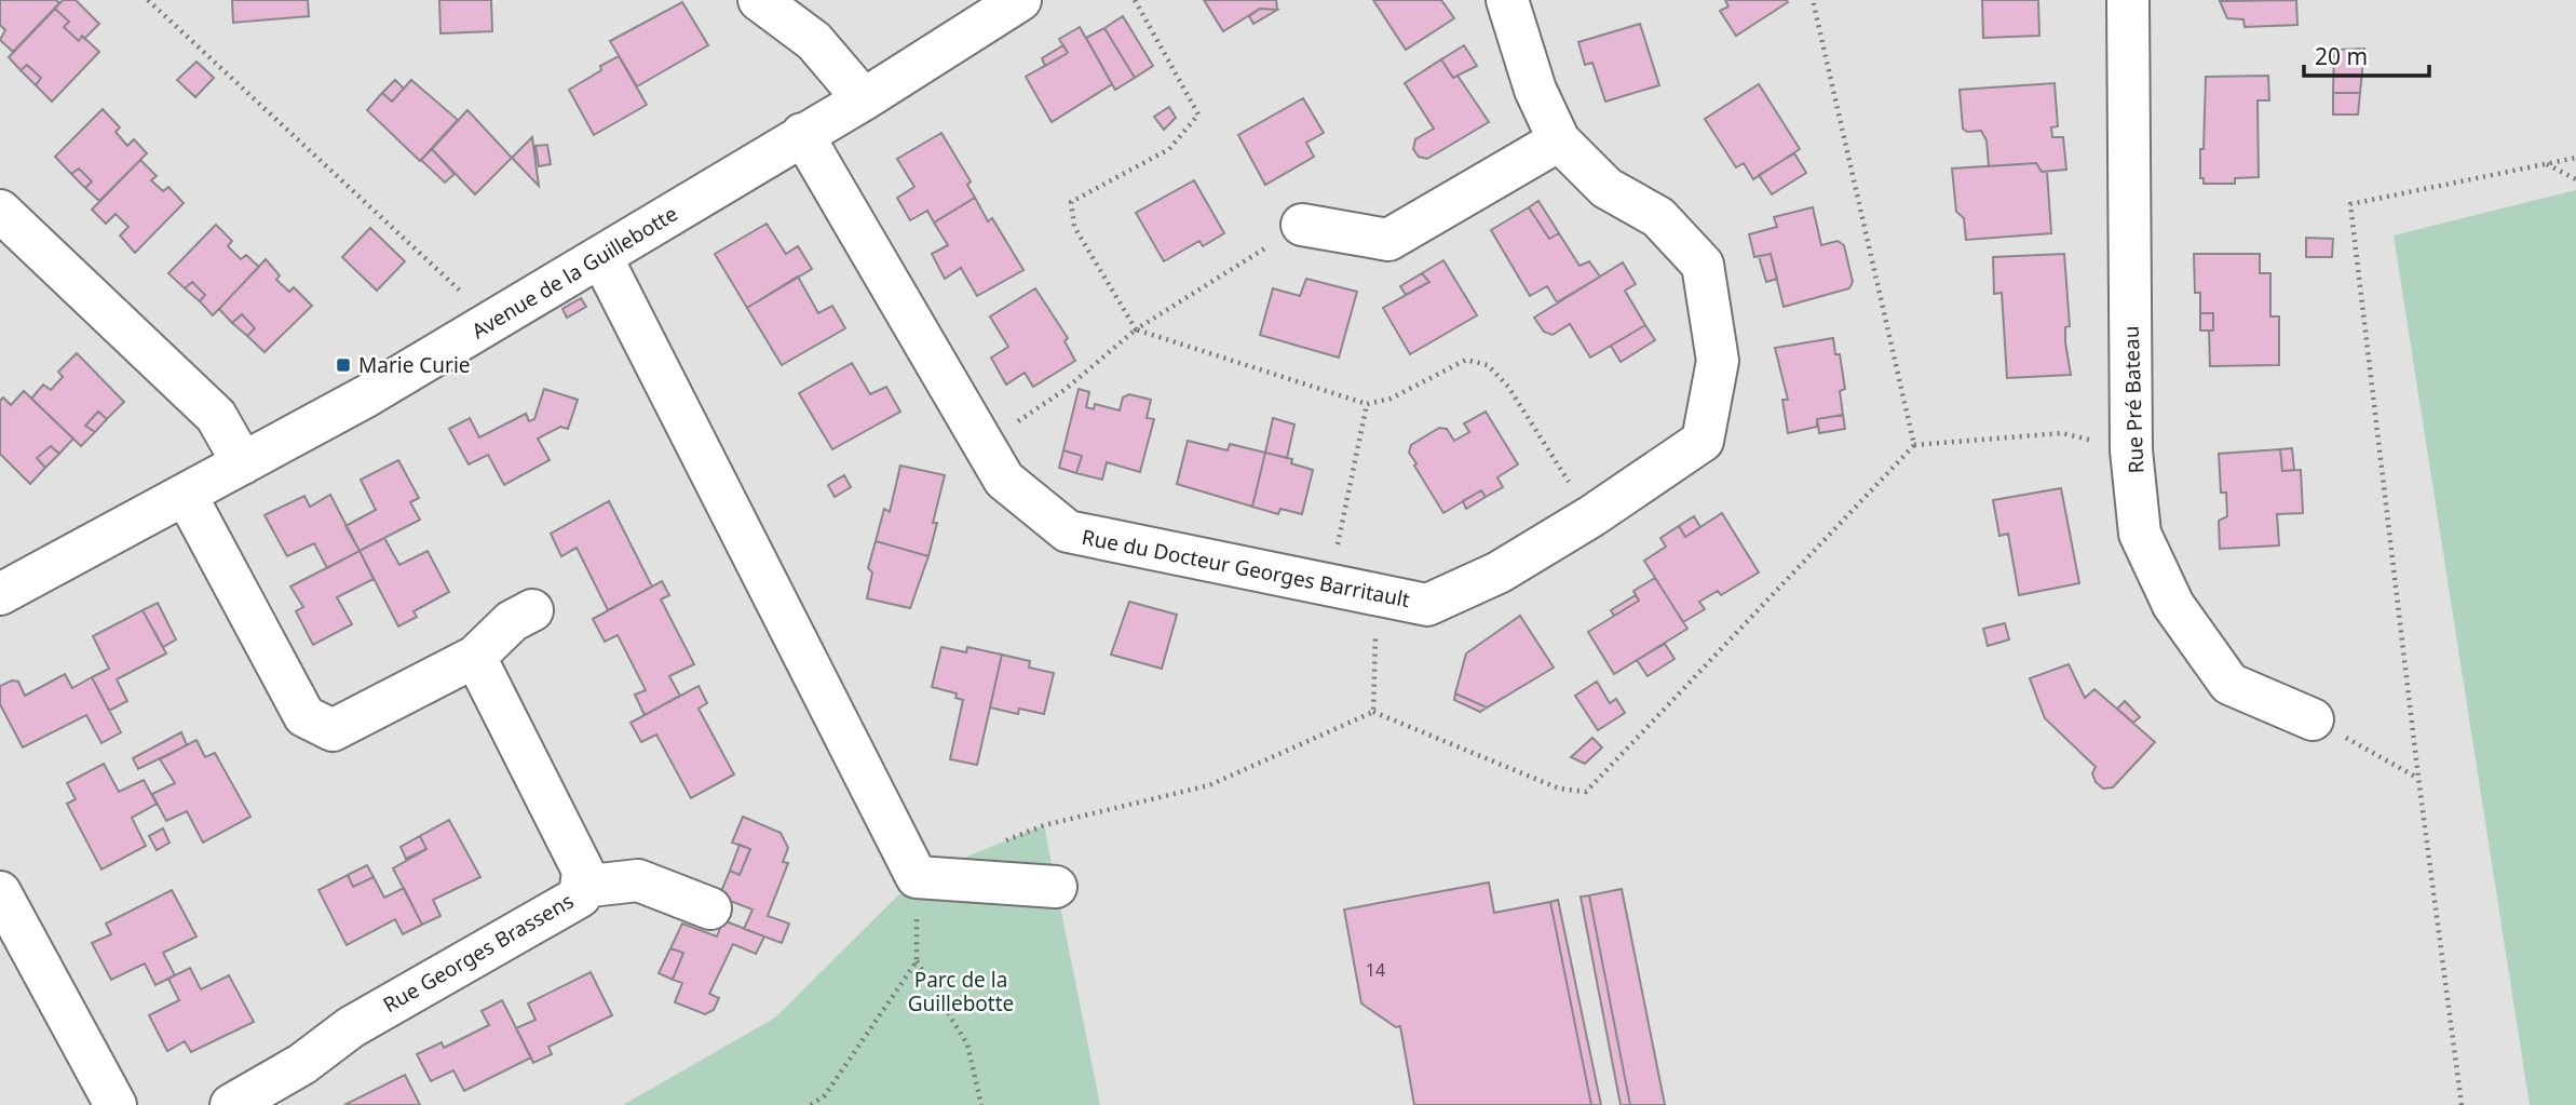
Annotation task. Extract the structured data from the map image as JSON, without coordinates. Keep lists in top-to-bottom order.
{
  "streets": {
    "street": [
      "Avenue de la Guillebotte",
      "Rue Pré Bateau",
      "Rue du Docteur Georges Barritault",
      "Rue Georges Brassens"
    ]
  },
  "crossings": [
    ["Avenue de la Guillebotte", "Rue du Docteur Georges Barritault"]
  ],
  "parks": ["Parc de la Guillebotte"],
  "places": {
    "transit": ["Marie Curie"]
  },
  "house_numbers": ["14"],
  "scale_bar": "20 m"
}
